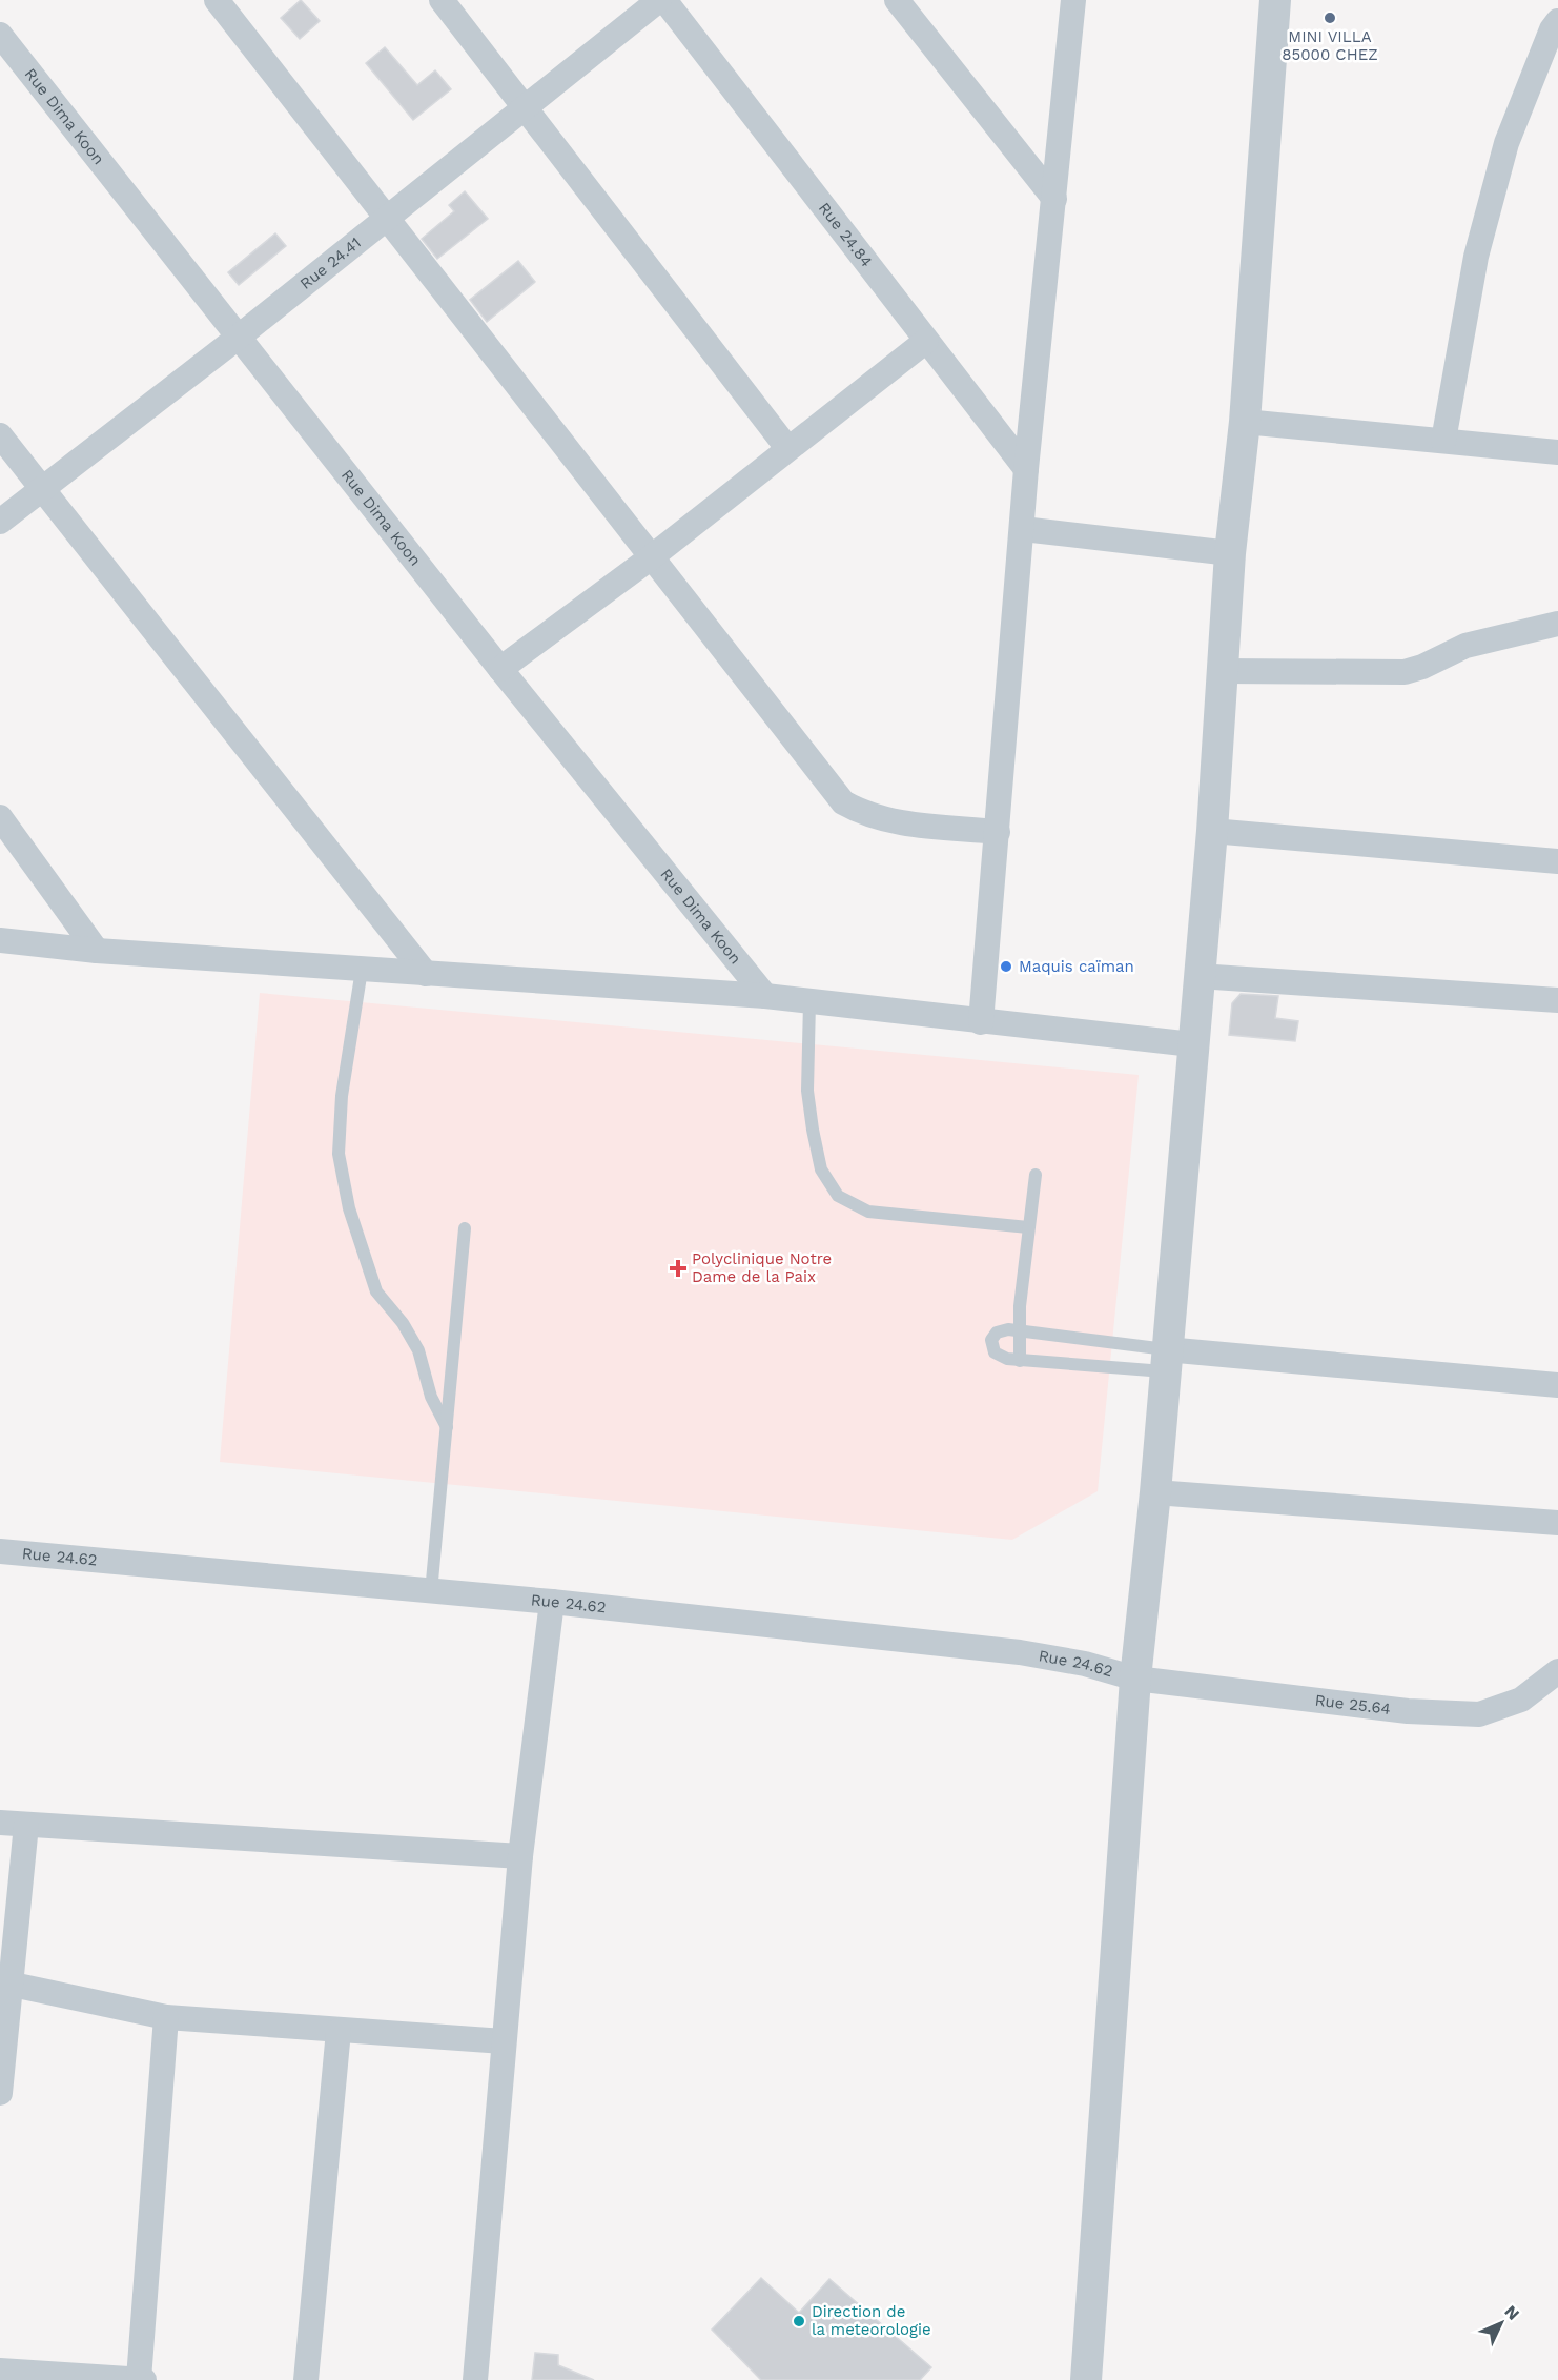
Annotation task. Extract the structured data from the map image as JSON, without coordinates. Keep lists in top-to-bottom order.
{
  "streets": {
    "street": [
      "Rue Dima Koon",
      "Rue 24.84",
      "Rue 24.41",
      "Rue 24.62",
      "Rue 25.64"
    ]
  },
  "crossings": [
    ["Rue Dima Koon", "Rue 24.41"],
    ["Rue 24.62", "Rue 25.64"]
  ],
  "places": {
    "other": ["MINI VILLA 85000 CHEZ", "Maquis caïman", "Direction de la meteorologie"],
    "health": ["Polyclinique Notre Dame de la Paix"]
  },
  "north": "top right"
}
